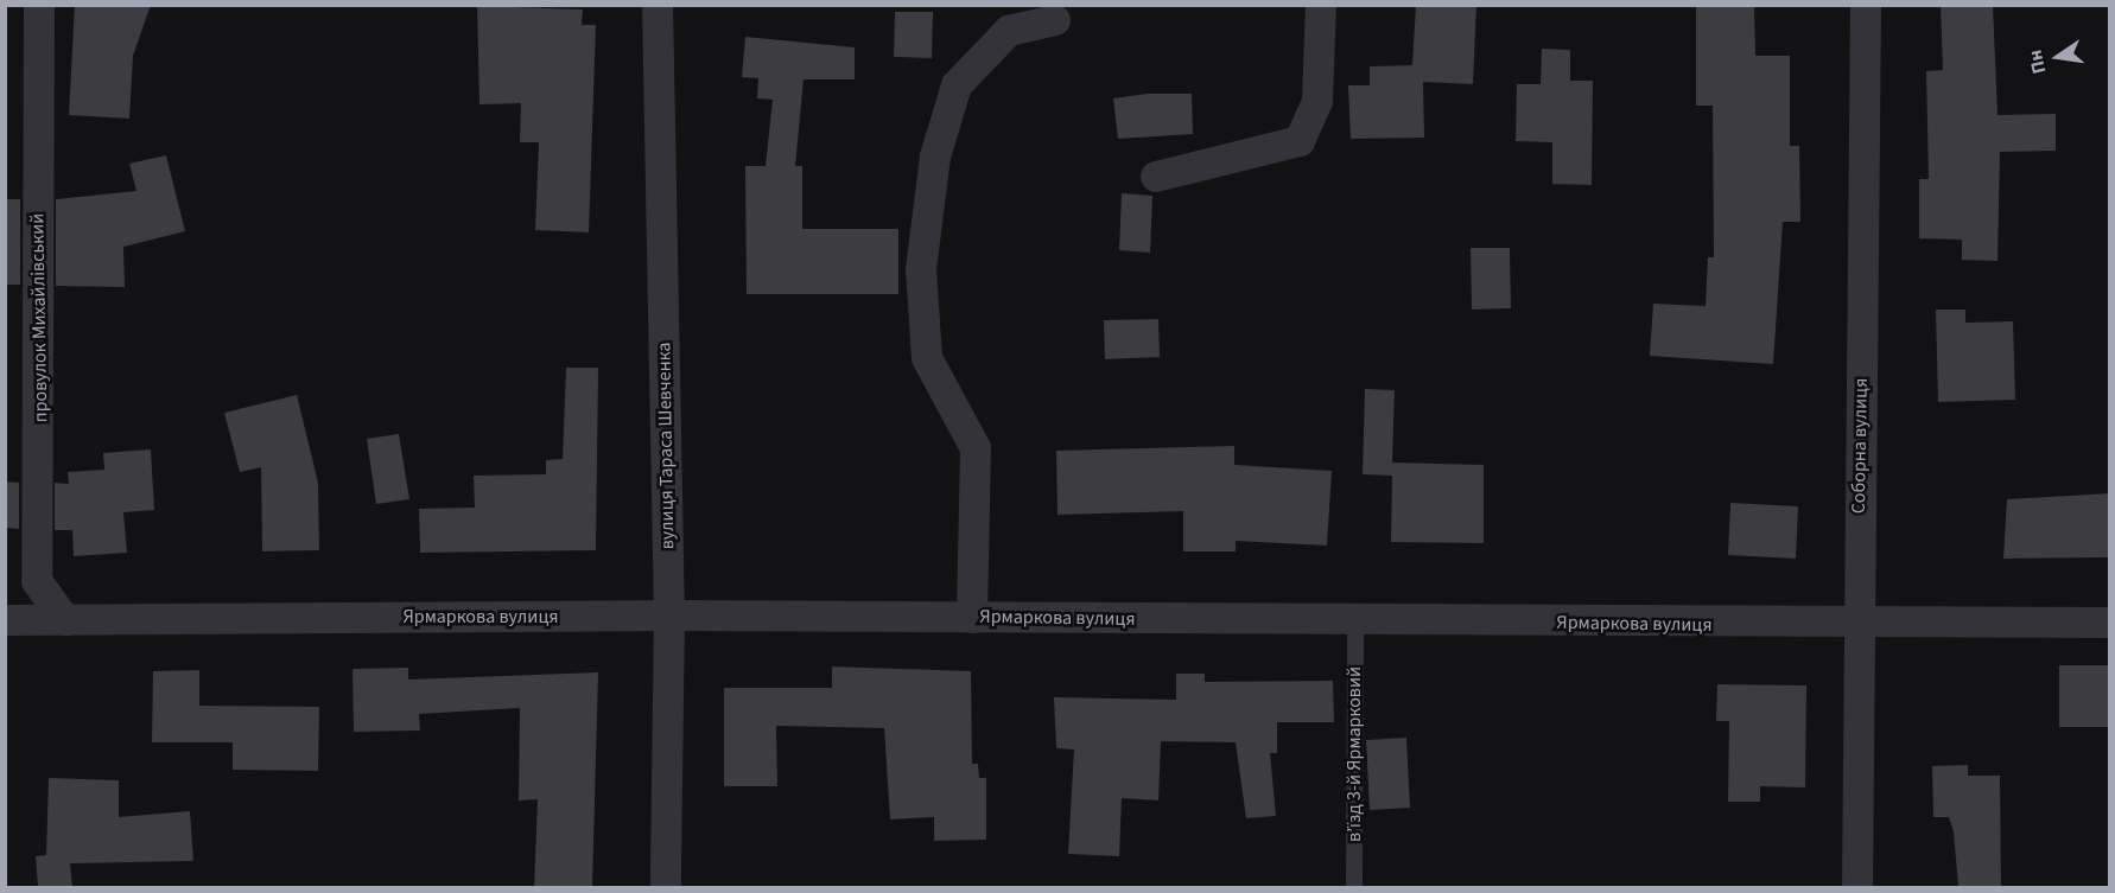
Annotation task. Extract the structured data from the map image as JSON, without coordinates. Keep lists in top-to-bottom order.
{
  "streets": {
    "street": [
      "провулок Михайлівський",
      "вулиця Тараса Шевченка",
      "Соборна вулиця",
      "Ярмаркова вулиця"
    ],
    "lane": ["в’їзд 3-й Ярмарковий"]
  },
  "crossings": [
    ["провулок Михайлівський", "Ярмаркова вулиця"],
    ["вулиця Тараса Шевченка", "Ярмаркова вулиця"],
    ["Соборна вулиця", "Ярмаркова вулиця"],
    ["Ярмаркова вулиця", "в’їзд 3-й Ярмарковий"]
  ],
  "north": "left"
}
